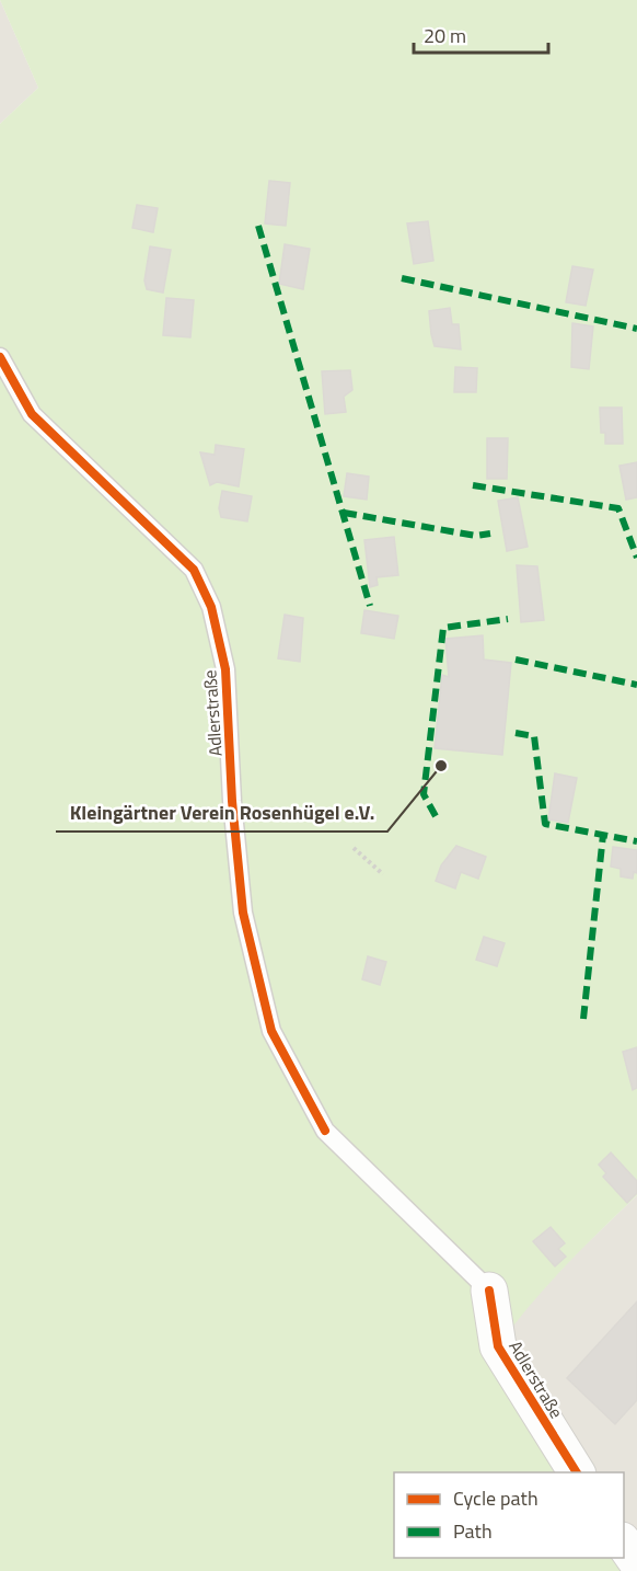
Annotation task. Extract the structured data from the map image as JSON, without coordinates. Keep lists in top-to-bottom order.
{
  "streets": {
    "street": ["Adlerstraße"]
  },
  "places": ["Kleingärtner Verein Rosenhügel e.V."],
  "legend": ["Cycle path", "Path"],
  "scale_bar": "20 m"
}
